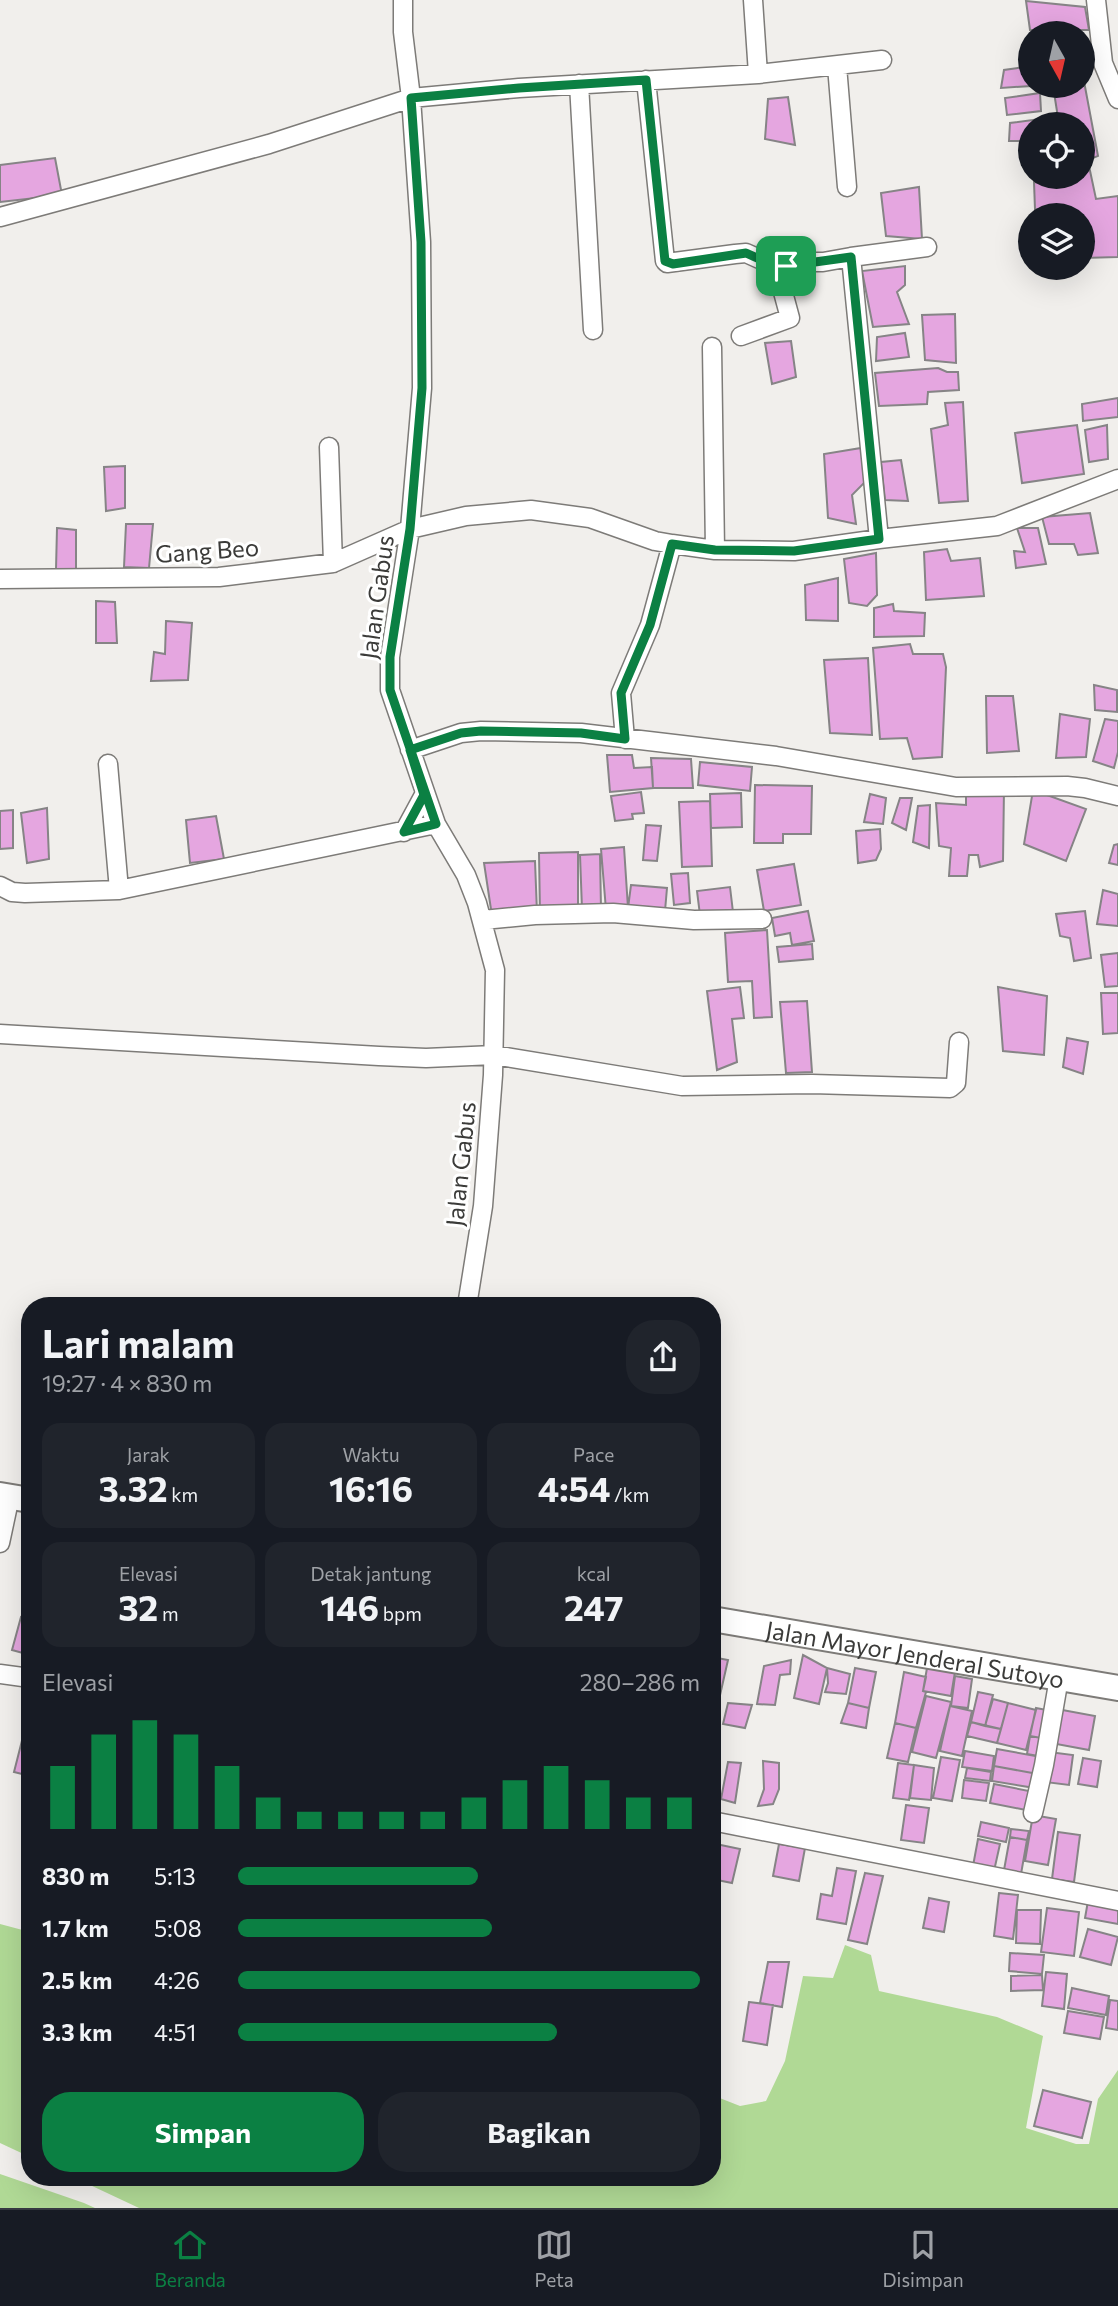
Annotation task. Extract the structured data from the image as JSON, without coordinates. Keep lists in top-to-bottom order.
{
  "streets": {
    "main road": ["Jalan Mayor Jenderal Sutoyo"],
    "street": ["Gang Beo", "Jalan Gabus"]
  },
  "crossings": [
    ["Gang Beo", "Jalan Gabus"]
  ],
  "north": "bottom",
  "page": {
    "heading": ["Lari malam", "19:27 · 4 × 830 m"],
    "stats": [
      ["Jarak", "3.32 km"],
      ["Waktu", "16:16"],
      ["Pace", "4:54 /km"],
      ["Elevasi", "32 m"],
      ["Detak jantung", "146 bpm"],
      ["kcal", "247"]
    ],
    "chart": ["Elevasi", "280–286 m"],
    "list": [
      {
        "name": "830 m",
        "note": "5:13"
      },
      {
        "name": "1.7 km",
        "note": "5:08"
      },
      {
        "name": "2.5 km",
        "note": "4:26"
      },
      {
        "name": "3.3 km",
        "note": "4:51"
      }
    ],
    "buttons": ["Simpan", "Bagikan"],
    "tabs": ["Beranda", "Peta", "Disimpan"]
  }
}
